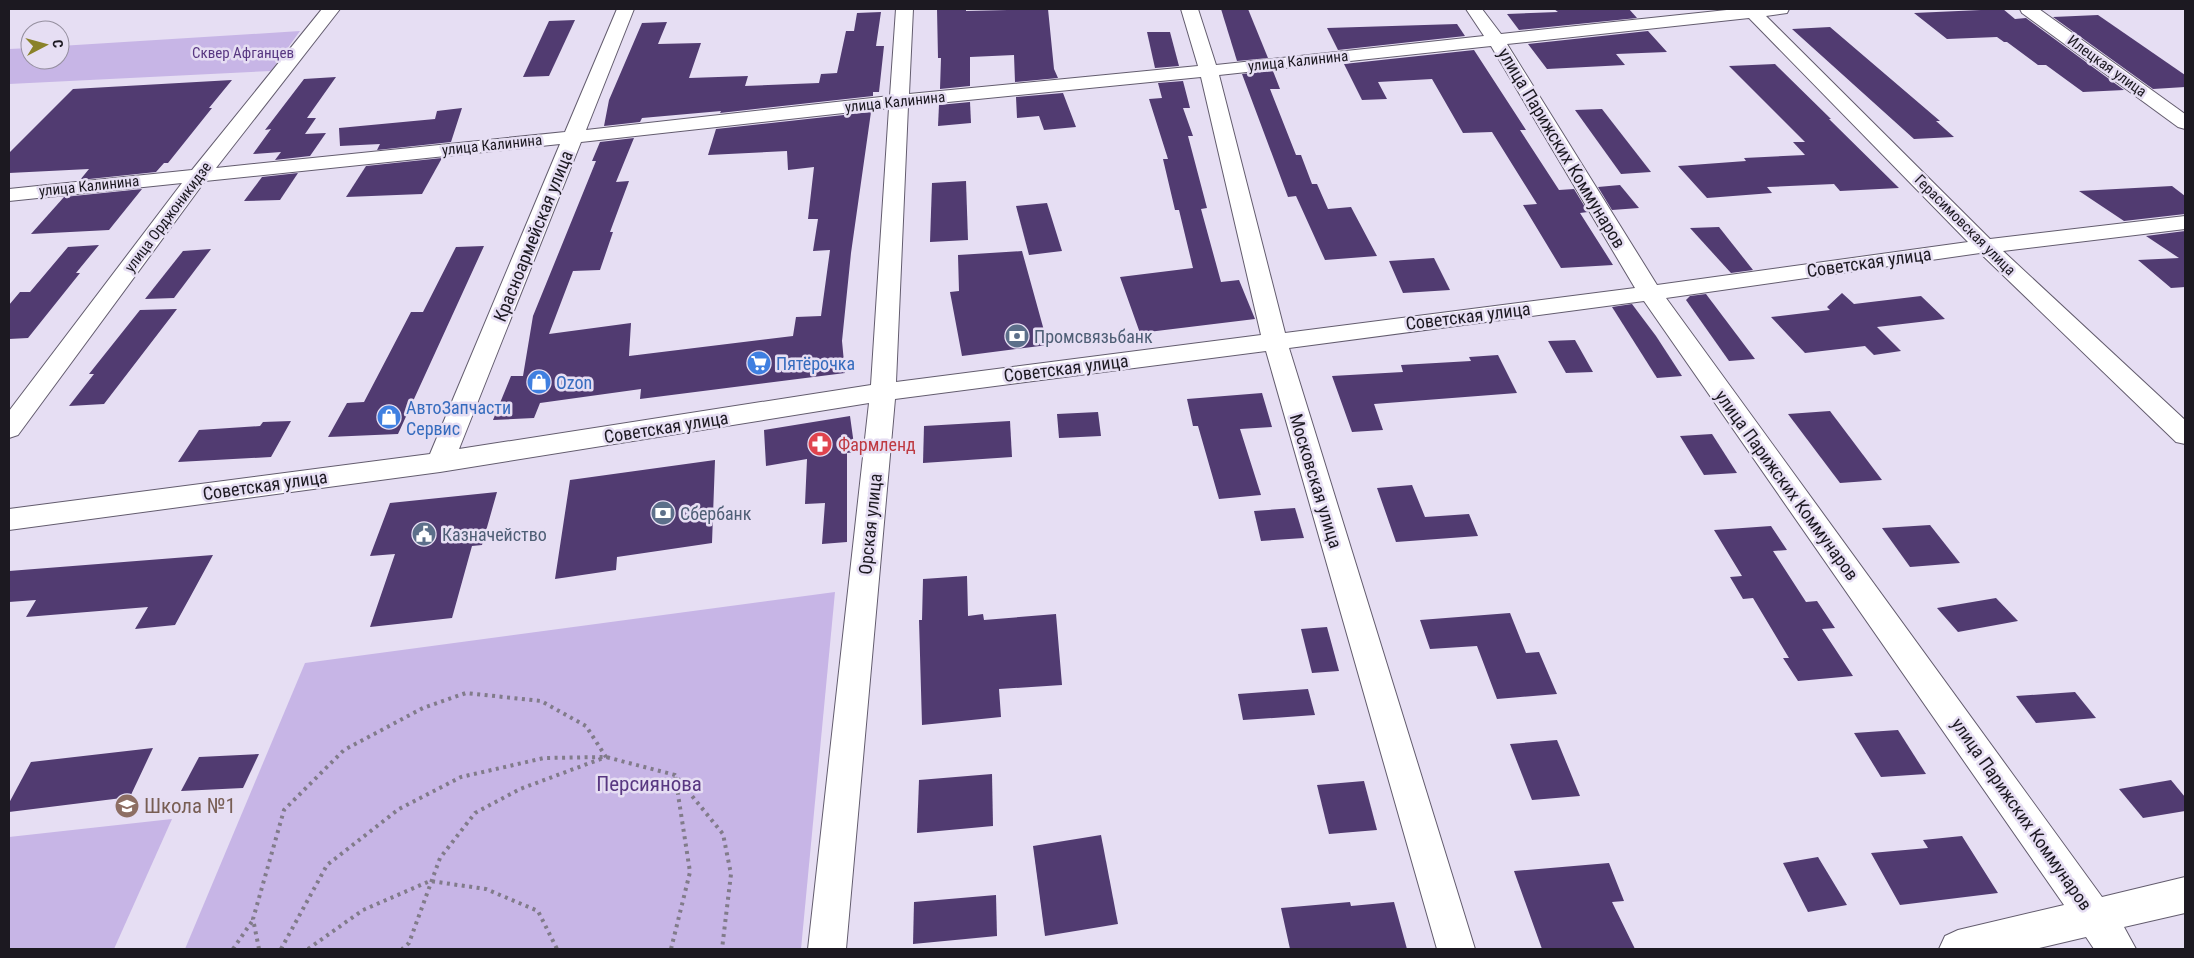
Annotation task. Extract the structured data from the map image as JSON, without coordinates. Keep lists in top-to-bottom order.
{
  "streets": {
    "street": [
      "улица Калинина",
      "Илецкая улица",
      "улица Парижских Коммунаров",
      "улица Орджоникидзе",
      "Герасимовская улица",
      "Красноармейская улица",
      "Советская улица",
      "Московская улица",
      "Орская улица"
    ]
  },
  "crossings": [
    ["улица Калинина", "улица Парижских Коммунаров"],
    ["улица Калинина", "улица Орджоникидзе"],
    ["улица Калинина", "Герасимовская улица"],
    ["улица Калинина", "Красноармейская улица"],
    ["улица Калинина", "Московская улица"],
    ["улица Калинина", "Орская улица"],
    ["улица Парижских Коммунаров", "Советская улица"],
    ["Герасимовская улица", "Советская улица"],
    ["Красноармейская улица", "Советская улица"],
    ["Советская улица", "Московская улица"],
    ["Советская улица", "Орская улица"]
  ],
  "parks": ["Сквер Афганцев", "Персиянова"],
  "places": {
    "bank": ["Промсвязьбанк", "Сбербанк"],
    "supermarket": ["Пятёрочка"],
    "shop": ["Ozon", "АвтоЗапчасти Сервис"],
    "pharmacy": ["Фармленд"],
    "public building": ["Казначейство"],
    "school or university": ["Школа №1"]
  },
  "north": "right"
}
